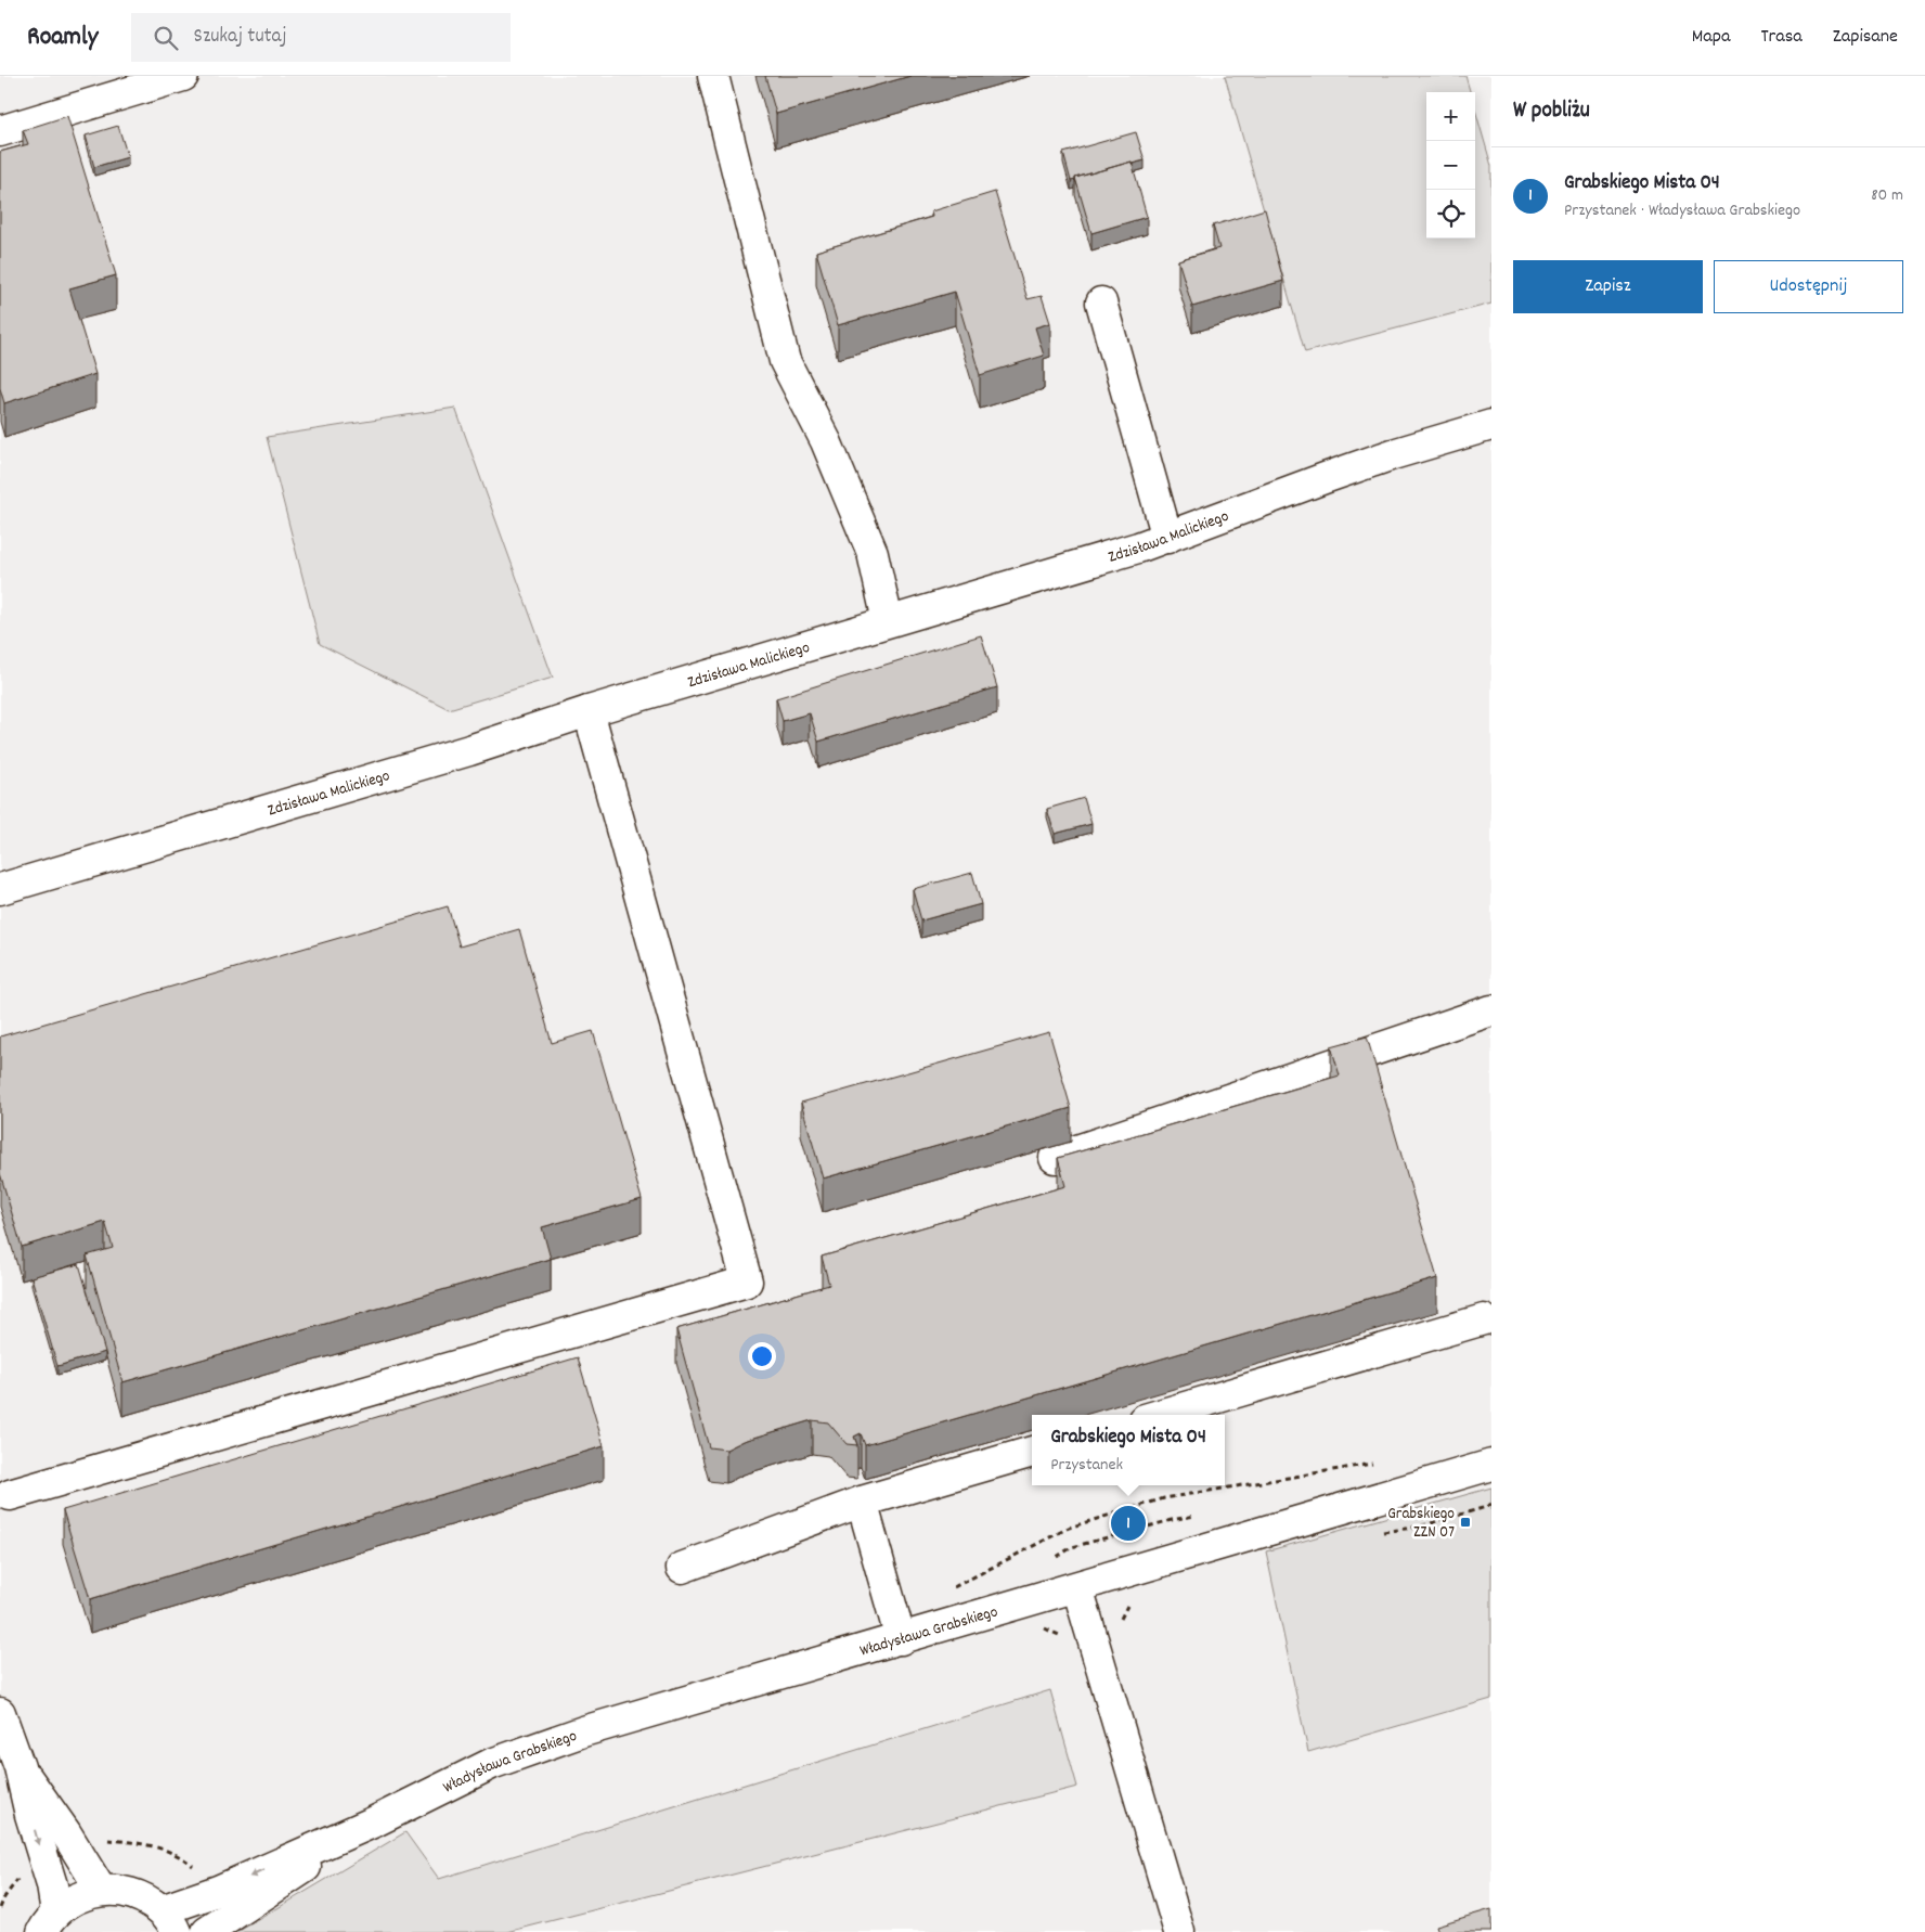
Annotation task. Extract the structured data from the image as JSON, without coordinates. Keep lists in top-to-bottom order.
{
  "streets": {
    "street": ["Zdzisława Malickiego", "Władysława Grabskiego"]
  },
  "places": {
    "transit": ["Grabskiego ZZN 07"]
  },
  "page": {
    "header": "Roamly",
    "search": "Szukaj tutaj",
    "nav": ["Mapa", "Trasa", "Zapisane"],
    "heading": "W pobliżu",
    "map_buttons": ["+", "−"],
    "list": [
      {
        "mark": "1",
        "name": "Grabskiego Mista 04",
        "note": "Przystanek · Władysława Grabskiego",
        "value": "80 m"
      }
    ],
    "buttons": ["Zapisz", "Udostępnij"],
    "popup": ["Grabskiego Mista 04", "Przystanek"],
    "pins": "1"
  }
}
